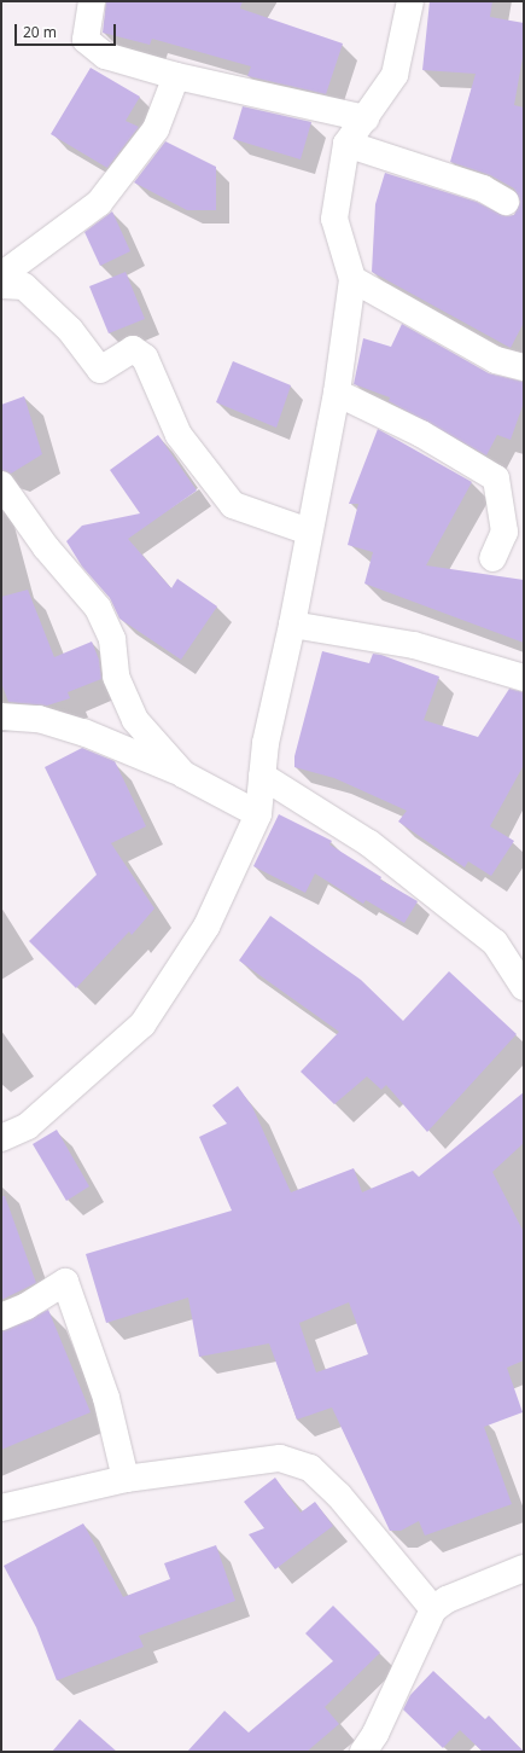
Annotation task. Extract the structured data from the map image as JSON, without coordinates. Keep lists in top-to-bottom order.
{
  "scale_bar": "20 m"
}
